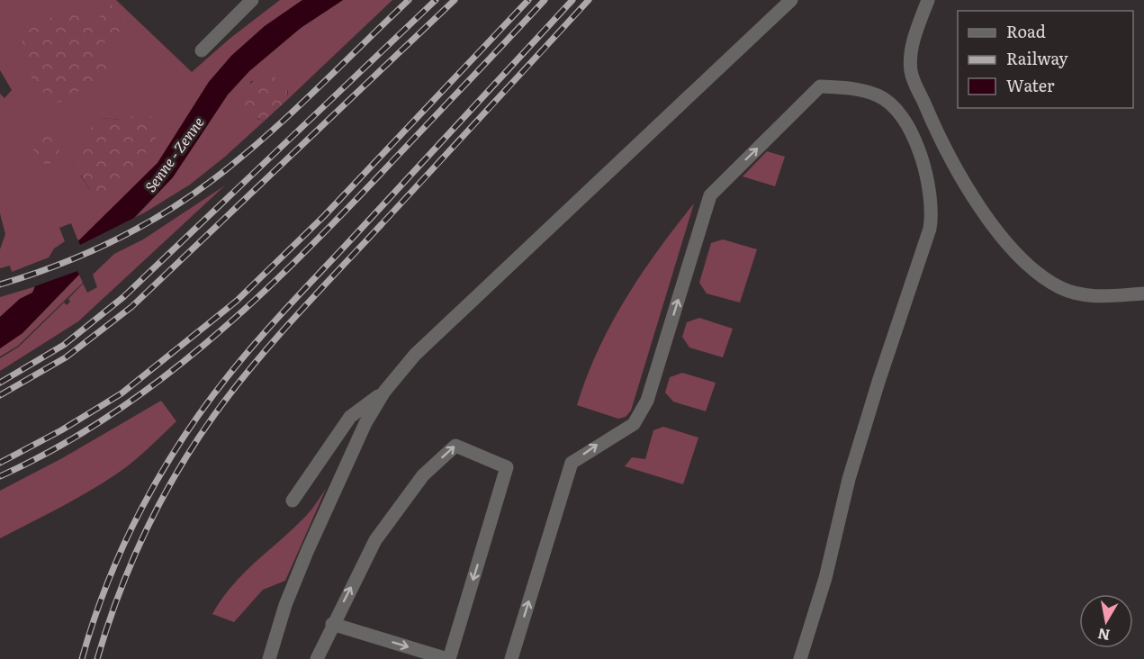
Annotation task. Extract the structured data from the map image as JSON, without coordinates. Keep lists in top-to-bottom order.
{
  "water": ["Senne - Zenne"],
  "legend": ["Road", "Railway", "Water"],
  "north": "bottom"
}
